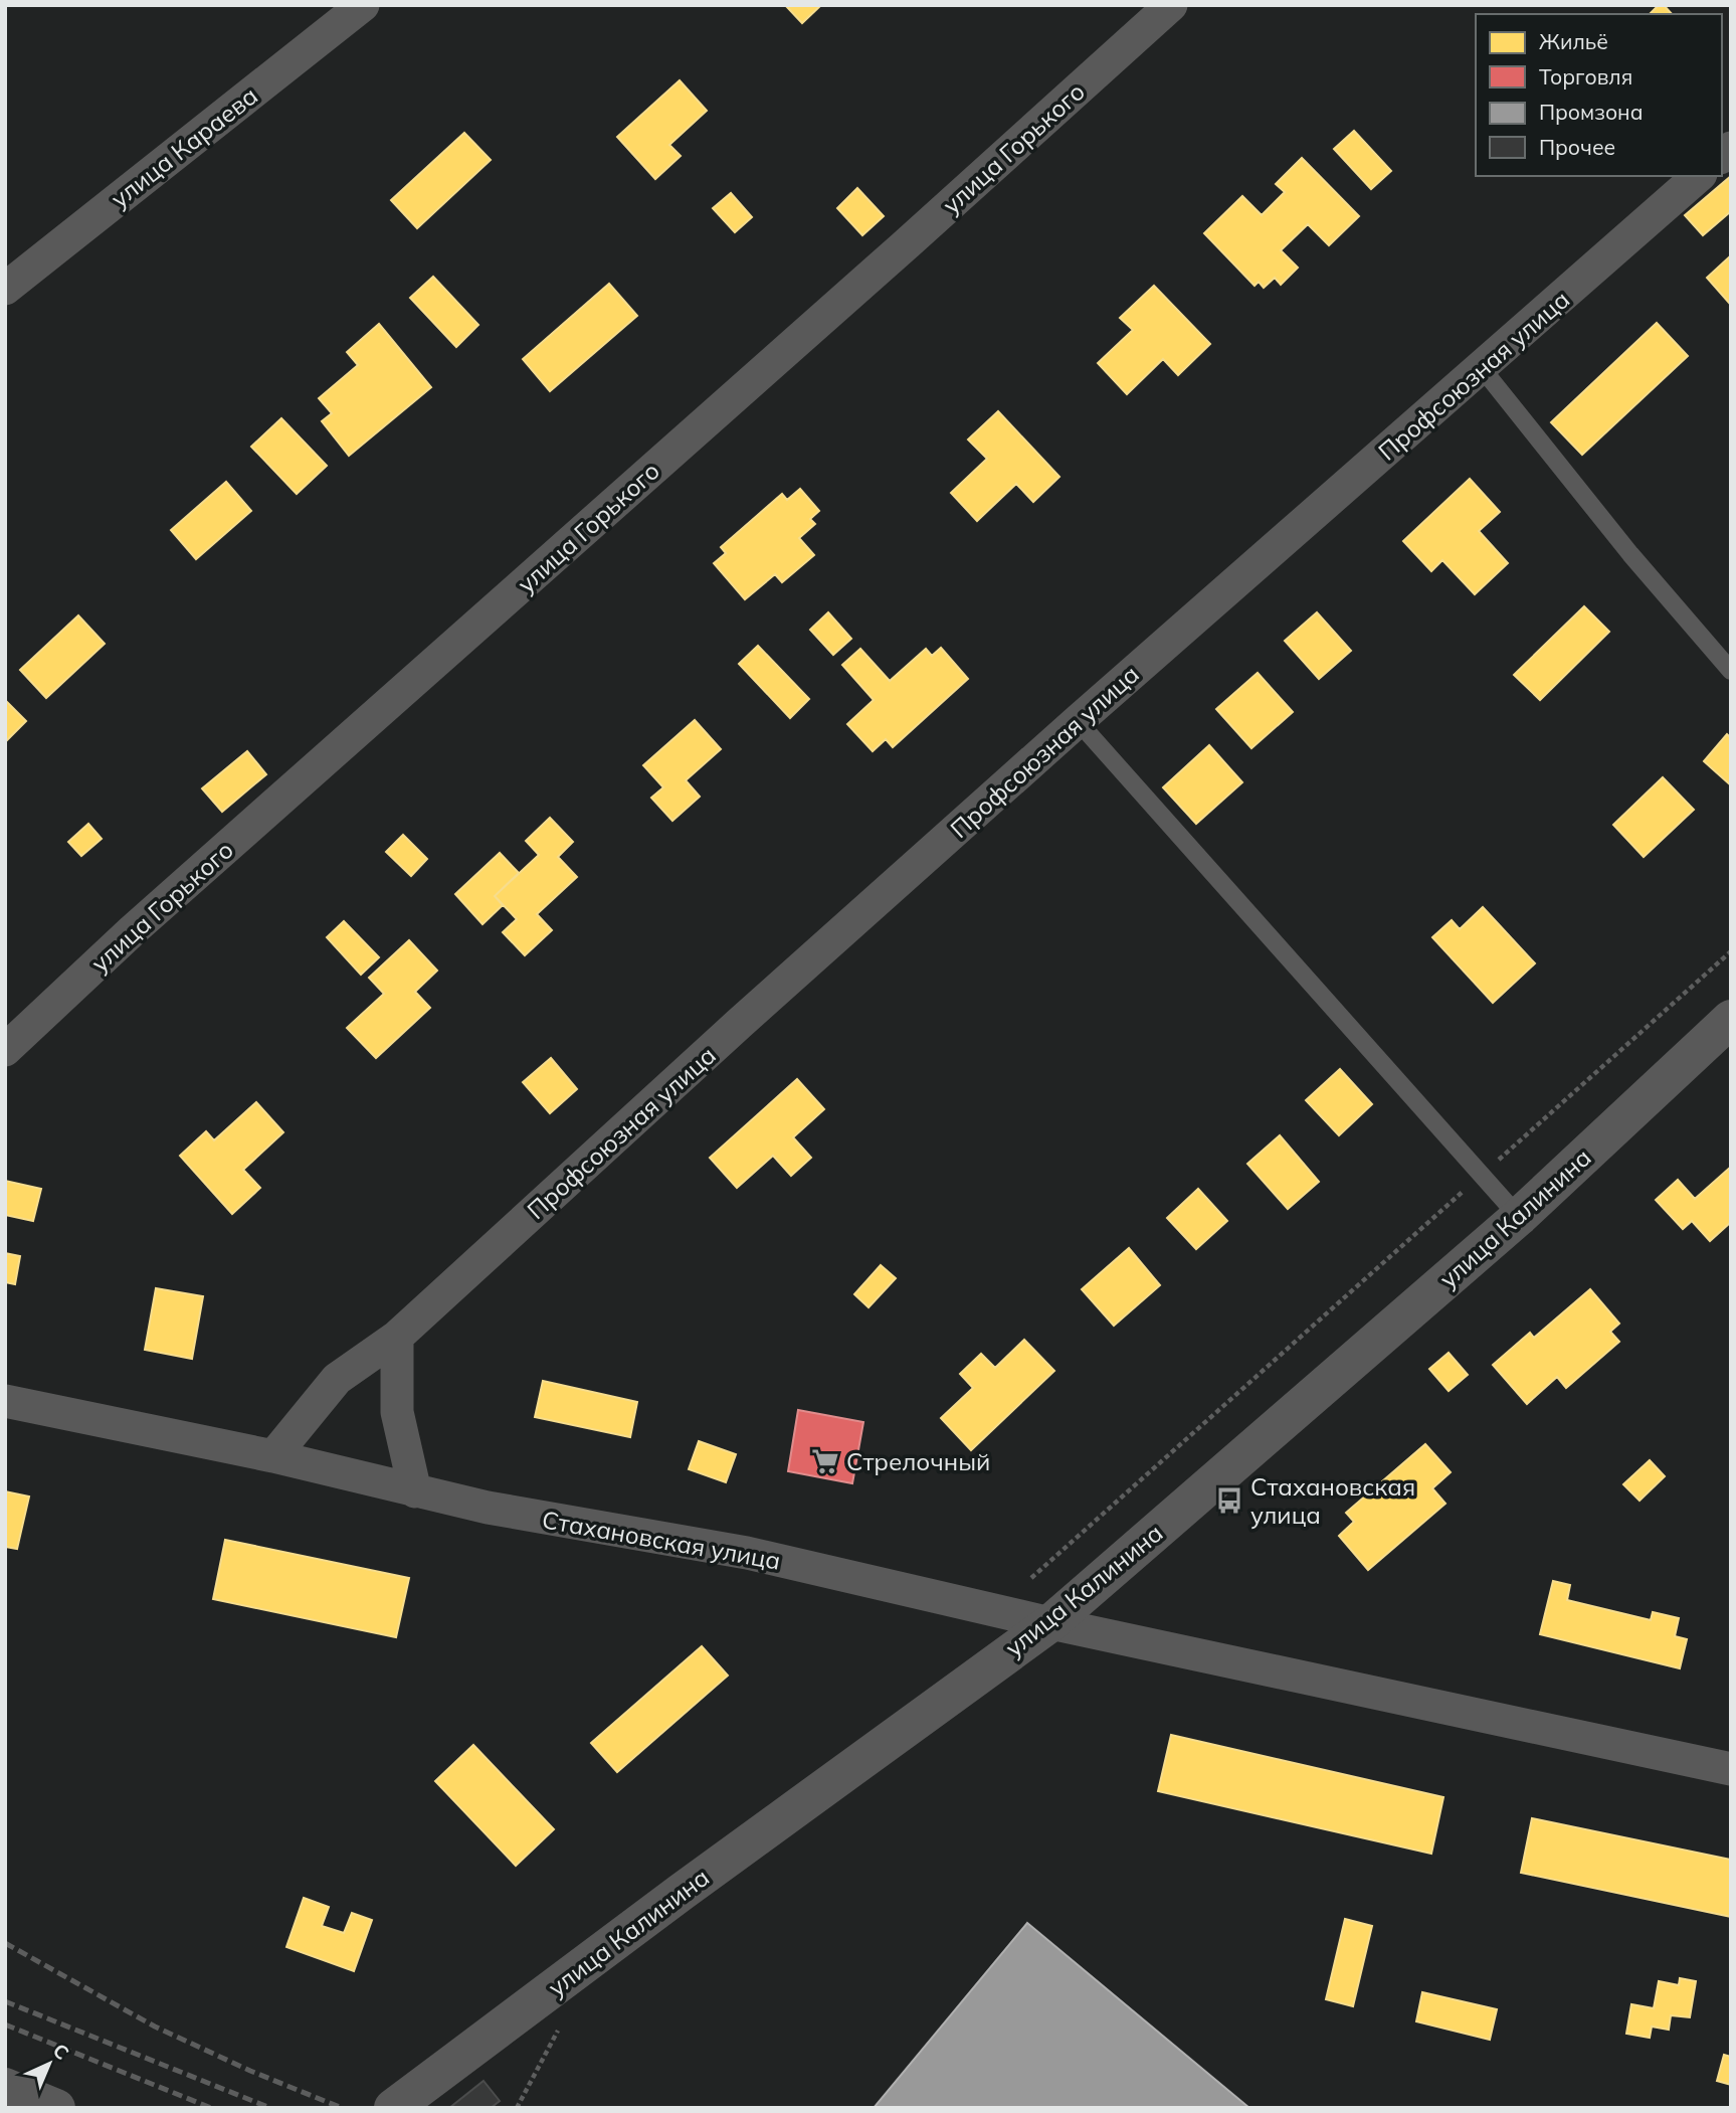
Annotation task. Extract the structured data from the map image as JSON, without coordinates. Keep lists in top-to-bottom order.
{
  "streets": {
    "street": [
      "улица Караева",
      "улица Горького",
      "Профсоюзная улица",
      "улица Калинина",
      "Стахановская улица"
    ]
  },
  "crossings": [
    ["Профсоюзная улица", "Стахановская улица"],
    ["улица Калинина", "Стахановская улица"]
  ],
  "places": {
    "supermarket": ["Стрелочный"],
    "bus stop": ["Стахановская улица"]
  },
  "legend": [
    "Жильё",
    "Торговля",
    "Промзона",
    "Прочее"
  ],
  "north": "top right"
}
